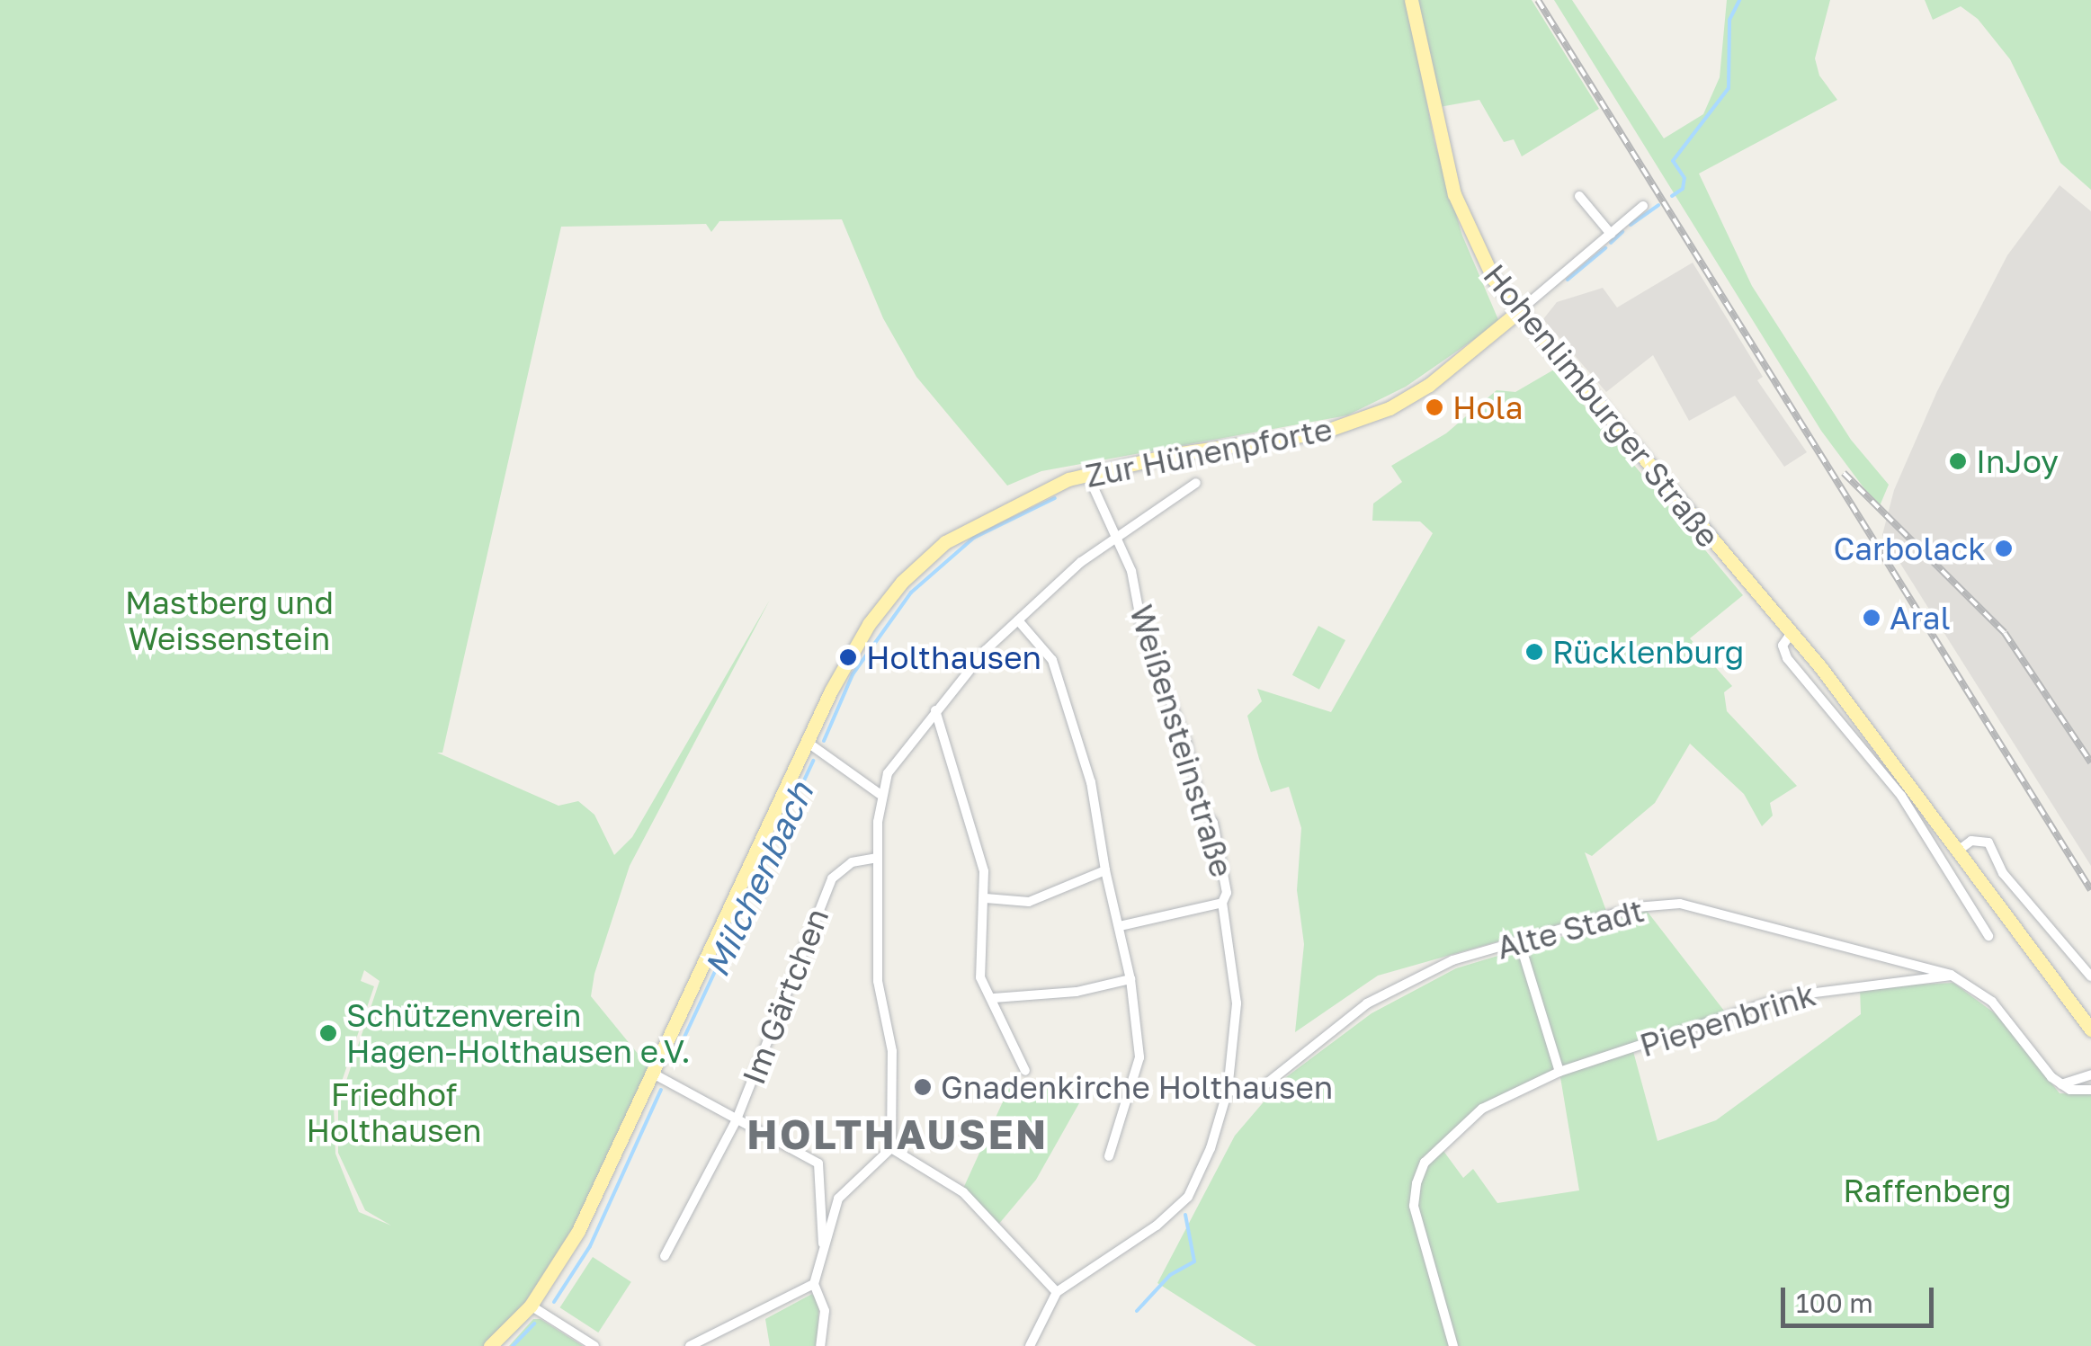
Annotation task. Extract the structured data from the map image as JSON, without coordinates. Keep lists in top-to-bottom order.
{
  "streets": {
    "main road": ["Hohenlimburger Straße", "Zur Hünenpforte"],
    "street": [
      "Weißensteinstraße",
      "Alte Stadt",
      "Im Gärtchen",
      "Piepenbrink"
    ]
  },
  "crossings": [
    ["Hohenlimburger Straße", "Zur Hünenpforte"],
    ["Zur Hünenpforte", "Weißensteinstraße"],
    ["Weißensteinstraße", "Alte Stadt"],
    ["Alte Stadt", "Piepenbrink"]
  ],
  "districts": ["HOLTHAUSEN"],
  "water": ["Milchenbach"],
  "parks": ["Mastberg und Weissenstein", "Friedhof Holthausen", "Raffenberg"],
  "places": [
    "Hola",
    "InJoy",
    "Carbolack",
    "Aral",
    "Rücklenburg",
    "Holthausen",
    "Schützenverein Hagen-Holthausen e.V.",
    "Gnadenkirche Holthausen"
  ],
  "scale_bar": "100 m"
}
